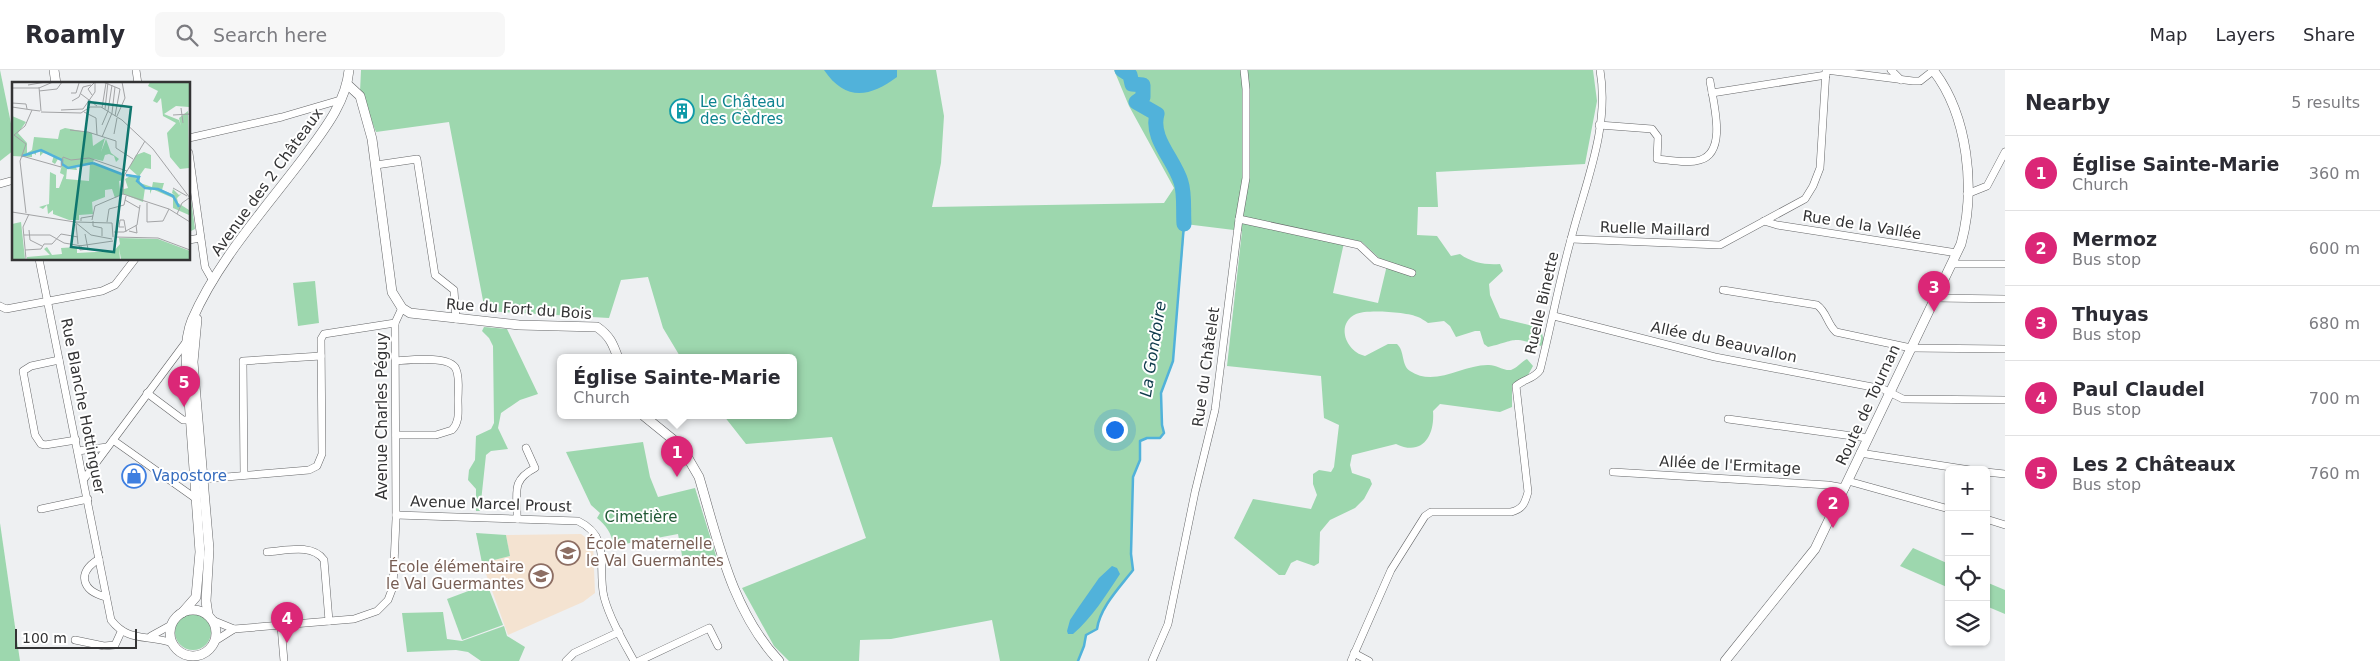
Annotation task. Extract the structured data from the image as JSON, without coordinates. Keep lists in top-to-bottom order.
{
  "streets": {
    "main road": ["Avenue des 2 Châteaux", "Rue du Fort du Bois", "Route de Tournan"],
    "street": [
      "Rue de la Vallée",
      "Ruelle Maillard",
      "Ruelle Binette",
      "Allée du Beauvallon",
      "Rue du Châtelet",
      "Rue Blanche Hottinguer",
      "Avenue Charles Péguy",
      "Allée de l'Ermitage",
      "Avenue Marcel Proust"
    ]
  },
  "crossings": [
    ["Avenue des 2 Châteaux", "Avenue Charles Péguy"],
    ["Rue de la Vallée", "Ruelle Maillard"],
    ["Rue de la Vallée", "Route de Tournan"],
    ["Ruelle Maillard", "Ruelle Binette"],
    ["Ruelle Binette", "Allée du Beauvallon"],
    ["Rue du Fort du Bois", "Avenue Charles Péguy"],
    ["Allée du Beauvallon", "Route de Tournan"],
    ["Route de Tournan", "Allée de l'Ermitage"],
    ["Avenue Charles Péguy", "Avenue Marcel Proust"]
  ],
  "water": ["La Gondoire"],
  "parks": ["Cimetière"],
  "places": {
    "building": ["Le Château des Cèdres"],
    "shop": ["Vapostore"],
    "school or university": ["École maternelle le Val Guermantes", "École élémentaire le Val Guermantes"]
  },
  "scale_bar": "100 m",
  "page": {
    "header": "Roamly",
    "search": "Search here",
    "nav": ["Map", "Layers", "Share"],
    "heading": ["Nearby", "5 results"],
    "list": [
      {
        "mark": "1",
        "name": "Église Sainte-Marie",
        "note": "Church",
        "value": "360 m"
      },
      {
        "mark": "2",
        "name": "Mermoz",
        "note": "Bus stop",
        "value": "600 m"
      },
      {
        "mark": "3",
        "name": "Thuyas",
        "note": "Bus stop",
        "value": "680 m"
      },
      {
        "mark": "4",
        "name": "Paul Claudel",
        "note": "Bus stop",
        "value": "700 m"
      },
      {
        "mark": "5",
        "name": "Les 2 Châteaux",
        "note": "Bus stop",
        "value": "760 m"
      }
    ],
    "pins": [
      "3",
      "5",
      "1",
      "2",
      "4"
    ],
    "popup": ["Église Sainte-Marie", "Church"],
    "map_buttons": ["+", "−"],
    "scale": "100 m"
  }
}
